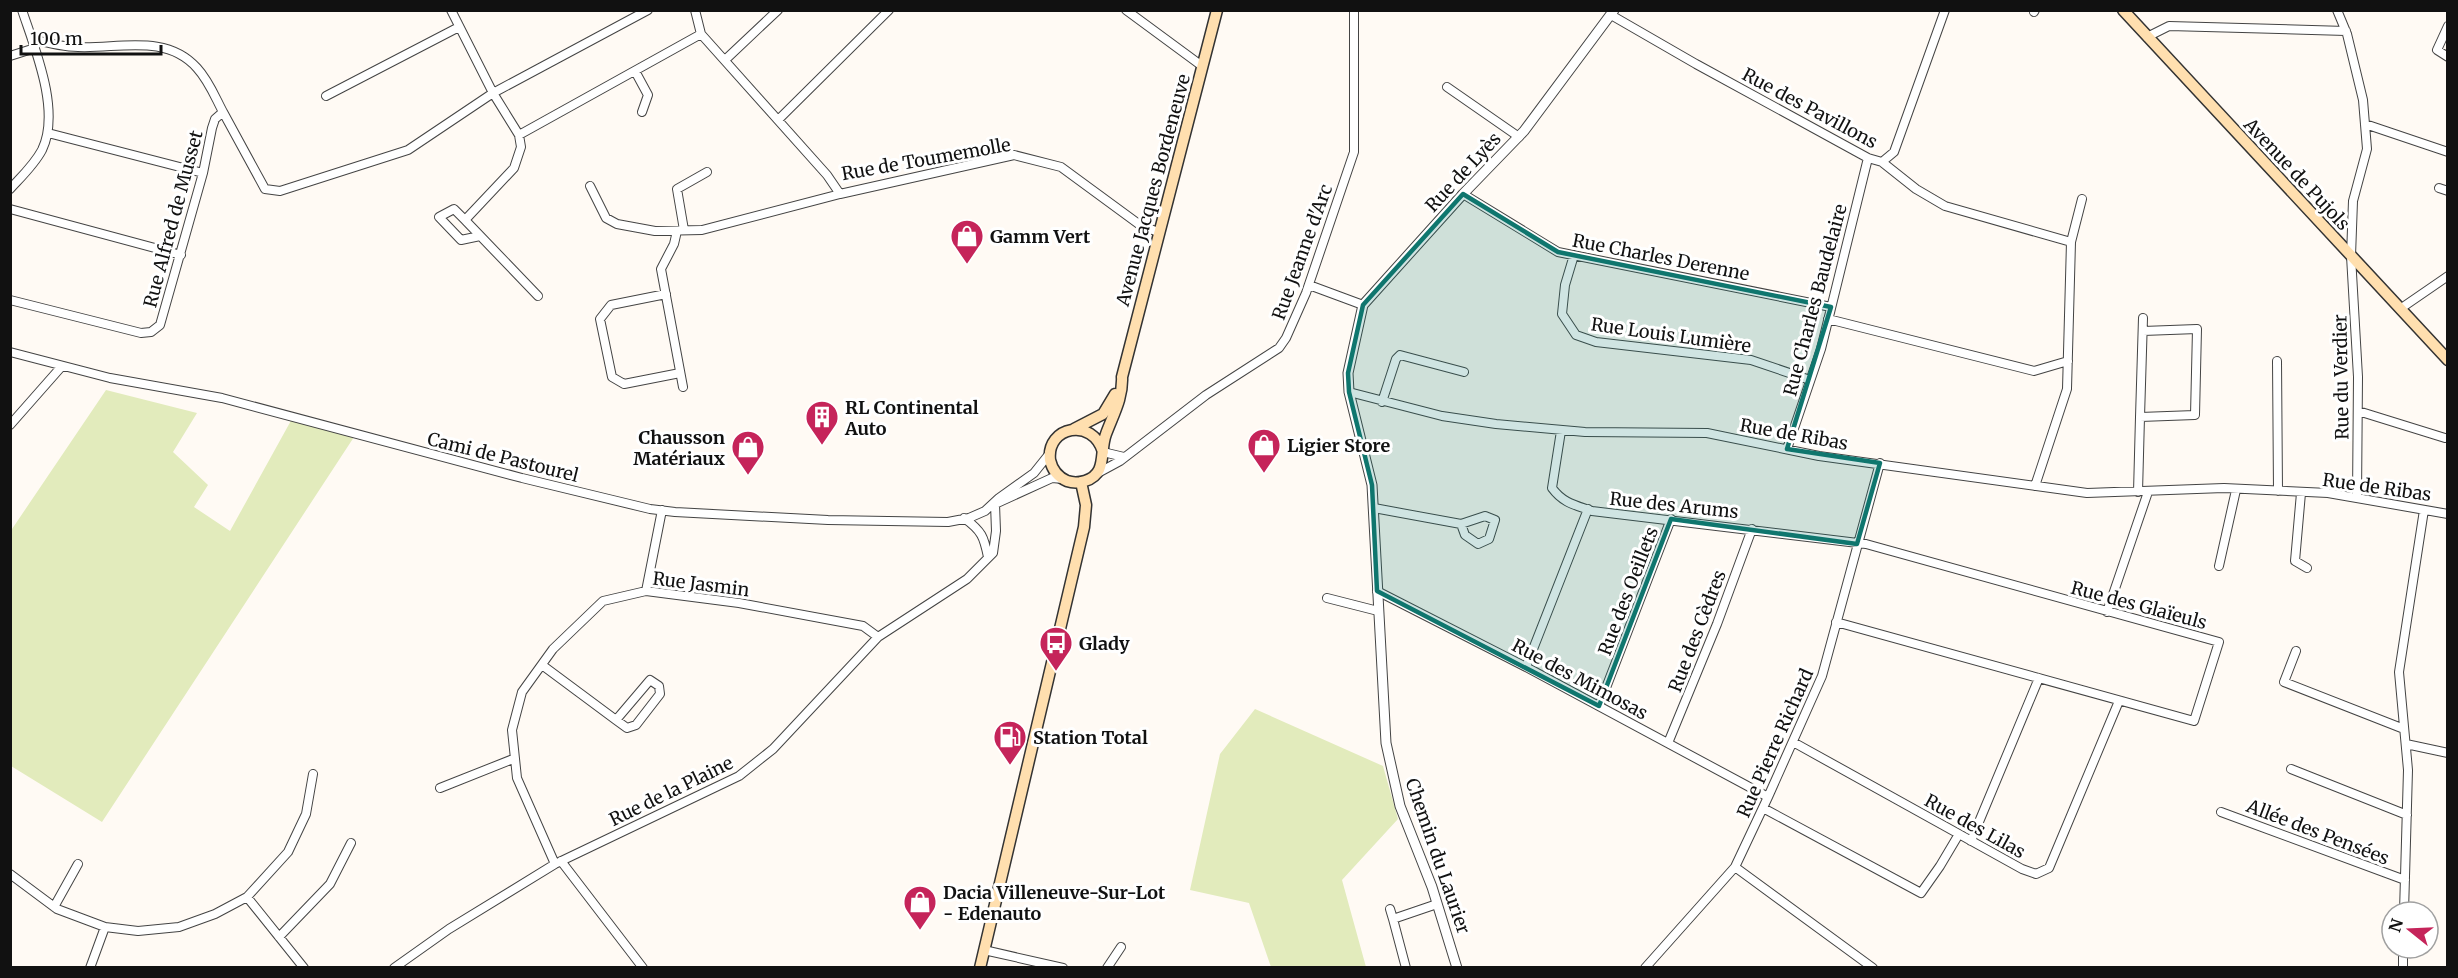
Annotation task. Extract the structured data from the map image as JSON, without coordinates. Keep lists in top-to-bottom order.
{
  "streets": {
    "main road": ["Avenue de Pujols", "Avenue Jacques Bordeneuve"],
    "street": [
      "Rue des Pavillons",
      "Rue de Toumemolle",
      "Rue de Lyès",
      "Rue Alfred de Musset",
      "Rue Jeanne d'Arc",
      "Rue Charles Derenne",
      "Rue Charles Baudelaire",
      "Rue Louis Lumière",
      "Rue du Verdier",
      "Rue de Ribas",
      "Cami de Pastourel",
      "Rue des Arums",
      "Rue Jasmin",
      "Rue des Oeillets",
      "Rue des Glaïeuls",
      "Rue des Cèdres",
      "Rue des Mimosas",
      "Rue Pierre Richard",
      "Rue de la Plaine",
      "Rue des Lilas",
      "Allée des Pensées",
      "Chemin du Laurier"
    ]
  },
  "crossings": [
    ["Rue des Pavillons", "Rue de Lyès"],
    ["Rue des Pavillons", "Rue Charles Baudelaire"],
    ["Rue de Toumemolle", "Avenue Jacques Bordeneuve"],
    ["Rue de Lyès", "Rue Charles Derenne"],
    ["Rue de Lyès", "Chemin du Laurier"],
    ["Avenue de Pujols", "Rue du Verdier"],
    ["Avenue Jacques Bordeneuve", "Rue Jeanne d'Arc"],
    ["Avenue Jacques Bordeneuve", "Cami de Pastourel"],
    ["Rue Jeanne d'Arc", "Cami de Pastourel"],
    ["Rue Charles Derenne", "Rue Charles Baudelaire"],
    ["Rue Charles Derenne", "Rue Louis Lumière"],
    ["Rue Charles Baudelaire", "Rue Louis Lumière"],
    ["Rue Charles Baudelaire", "Rue de Ribas"],
    ["Rue du Verdier", "Rue de Ribas"],
    ["Rue de Ribas", "Rue des Arums"],
    ["Rue de Ribas", "Rue Pierre Richard"],
    ["Rue de Ribas", "Chemin du Laurier"],
    ["Cami de Pastourel", "Rue de la Plaine"],
    ["Rue des Arums", "Rue des Oeillets"],
    ["Rue des Arums", "Rue des Glaïeuls"],
    ["Rue des Arums", "Rue des Cèdres"],
    ["Rue des Arums", "Rue Pierre Richard"],
    ["Rue Jasmin", "Rue de la Plaine"],
    ["Rue des Oeillets", "Rue des Mimosas"],
    ["Rue des Glaïeuls", "Rue Pierre Richard"],
    ["Rue des Glaïeuls", "Rue des Lilas"],
    ["Rue des Cèdres", "Rue des Mimosas"],
    ["Rue des Mimosas", "Rue Pierre Richard"],
    ["Rue des Mimosas", "Chemin du Laurier"],
    ["Rue Pierre Richard", "Rue des Lilas"]
  ],
  "places": {
    "shop": [
      "Gamm Vert",
      "Ligier Store",
      "Chausson Matériaux",
      "Dacia Villeneuve-Sur-Lot - Edenauto"
    ],
    "building": ["RL Continental Auto"],
    "bus stop": ["Glady"],
    "fuel station": ["Station Total"]
  },
  "scale_bar": "100 m",
  "north": "left"
}
